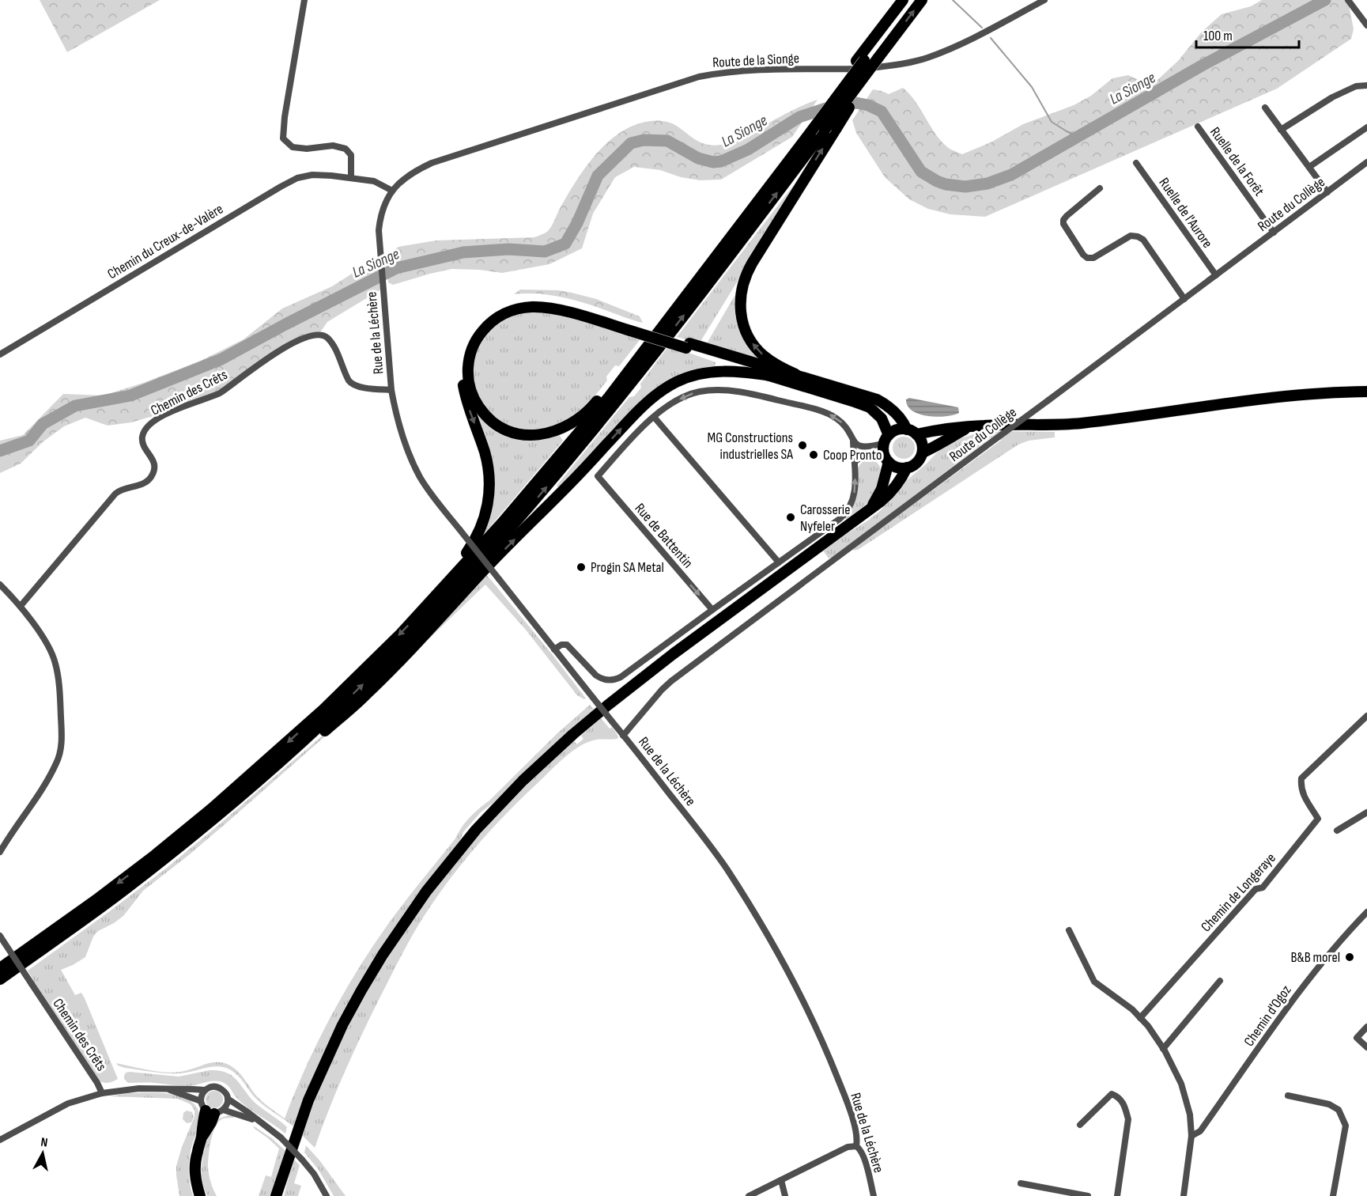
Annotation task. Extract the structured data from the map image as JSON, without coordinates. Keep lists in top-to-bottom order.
{
  "streets": {
    "street": [
      "Route de la Sionge",
      "Ruelle de la Forêt",
      "Route du Collège",
      "Ruelle de l'Aurore",
      "Chemin du Creux-de-Valère",
      "Rue de la Léchère",
      "Chemin des Crêts",
      "Rue de Battentin",
      "Chemin de Longeraye",
      "Chemin d'Ogoz"
    ]
  },
  "crossings": [
    ["Route de la Sionge", "Chemin du Creux-de-Valère"],
    ["Route de la Sionge", "Rue de la Léchère"],
    ["Ruelle de la Forêt", "Route du Collège"],
    ["Route du Collège", "Ruelle de l'Aurore"],
    ["Route du Collège", "Rue de la Léchère"],
    ["Chemin du Creux-de-Valère", "Rue de la Léchère"],
    ["Rue de la Léchère", "Chemin des Crêts"]
  ],
  "water": ["La Sionge"],
  "places": [
    "MG Constructions industrielles SA",
    "Coop Pronto",
    "Carosserie Nyfeler",
    "Progin SA Metal",
    "B&B morel"
  ],
  "scale_bar": "100 m",
  "north": "top"
}
